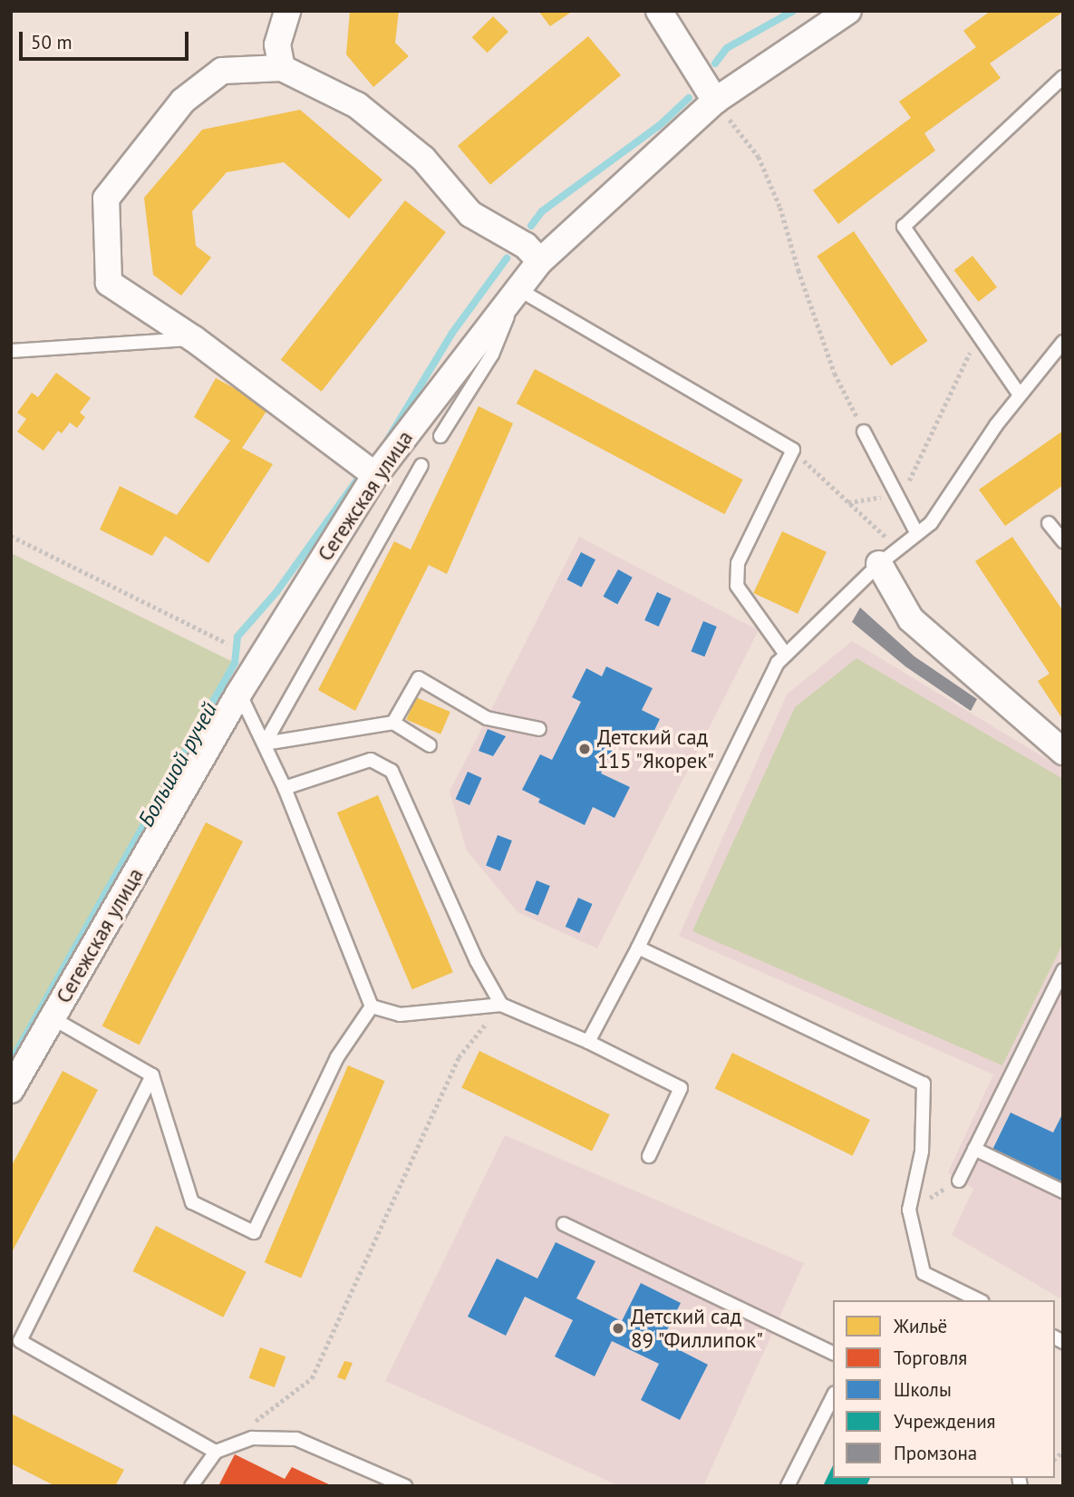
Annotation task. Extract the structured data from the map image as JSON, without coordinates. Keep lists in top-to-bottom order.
{
  "streets": {
    "street": ["Сегежская улица"]
  },
  "water": ["Большой ручей"],
  "places": ["Детский сад 115 \"Якорек\"", "Детский сад 89 \"Филлипок\""],
  "legend": [
    "Жильё",
    "Торговля",
    "Школы",
    "Учреждения",
    "Промзона"
  ],
  "scale_bar": "50 m"
}
